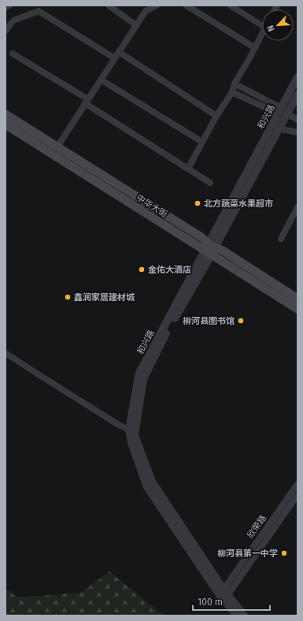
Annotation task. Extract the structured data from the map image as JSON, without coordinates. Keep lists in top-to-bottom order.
{
  "streets": {
    "main road": ["中华大街"],
    "street": ["和兴路", "欣荣路"]
  },
  "crossings": [
    ["和兴路", "中华大街"],
    ["和兴路", "欣荣路"]
  ],
  "places": [
    "北方蔬菜水果超市",
    "金佑大酒店",
    "鑫润家居建材城",
    "柳河县图书馆",
    "柳河县第一中学"
  ],
  "scale_bar": "100 m",
  "north": "bottom left"
}
